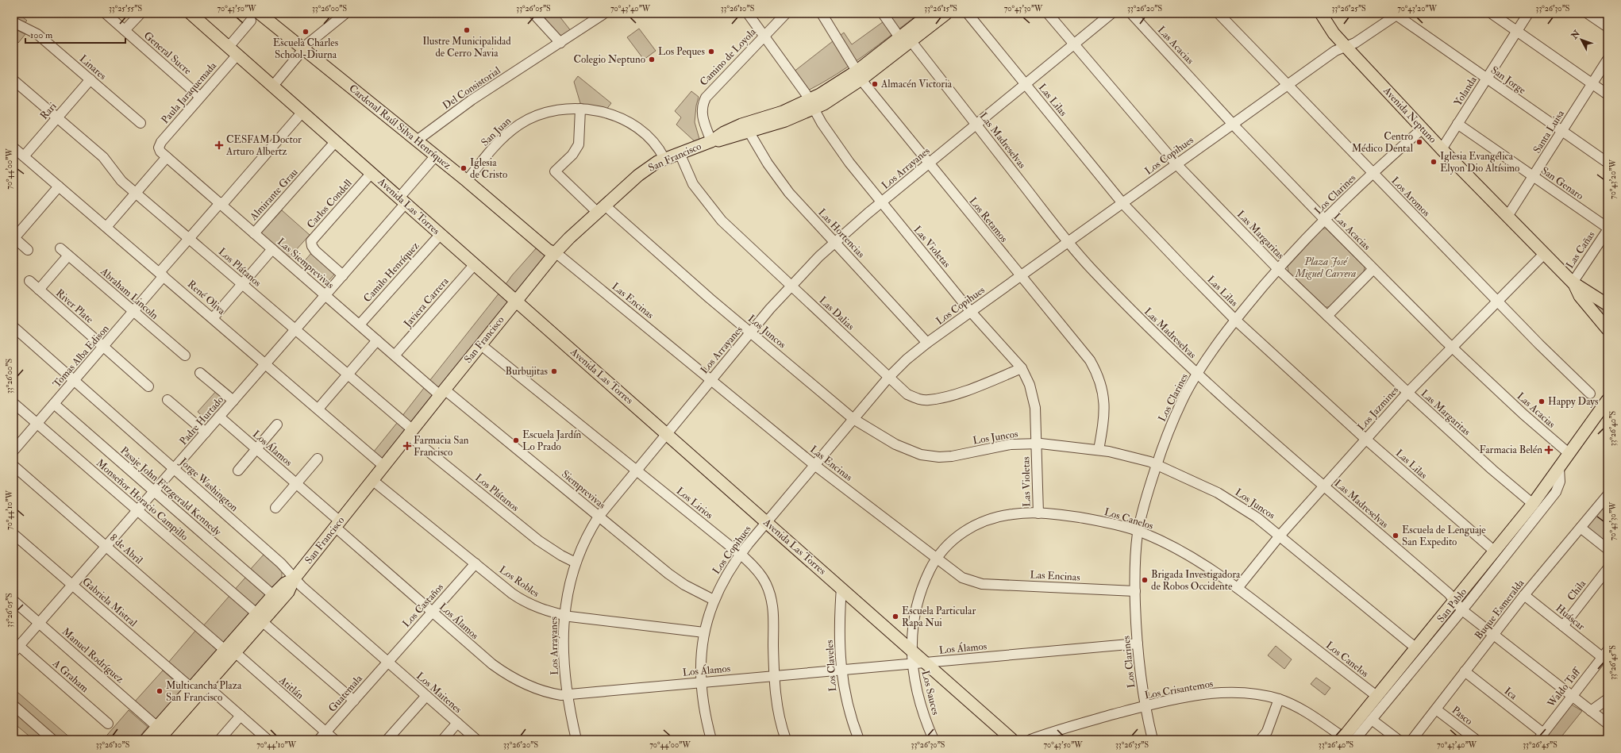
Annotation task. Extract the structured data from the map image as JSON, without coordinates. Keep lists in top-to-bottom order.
{
  "streets": {
    "main road": [
      "Avenida Neptuno",
      "Cardenal Raúl Silva Henríquez",
      "San Francisco",
      "Avenida Las Torres",
      "San Pablo"
    ],
    "street": [
      "Las Acacias",
      "General Sucre",
      "Camino de Loyola",
      "Linares",
      "San Jorge",
      "Del Consistorial",
      "Yolanda",
      "Paula Jaraquemada",
      "Las Lilas",
      "Rari",
      "San Juan",
      "Santa Luisa",
      "Las Madreselvas",
      "Los Copihues",
      "Los Arrayanes",
      "San Genaro",
      "Almirante Grau",
      "Los Clarines",
      "Los Aromos",
      "Carlos Condell",
      "Los Retamos",
      "Las Hortencias",
      "Las Margaritas",
      "Las Violetas",
      "Las Cañas",
      "Las Siemprevivas",
      "Los Plátanos",
      "Camilo Henríquez",
      "Abraham Lincoln",
      "René Oliva",
      "Las Encinas",
      "Javiera Carrera",
      "River Plate",
      "Las Dalias",
      "Los Juncos",
      "Tomas Alba Edison",
      "Los Jazmines",
      "Padre Hurtado",
      "Los Álamos",
      "Jorge Washington",
      "Siemprevivas",
      "Pasaje John Fitzgerald Kennedy",
      "Monseñor Horacio Campillo",
      "Los Lirios",
      "Los Canelos",
      "8 de Abril",
      "Los Robles",
      "Chila",
      "Gabriela Mistral",
      "Los Castaños",
      "Buque Esmeralda",
      "Huáscar",
      "Manuel Rodríguez",
      "Los Claveles",
      "A Graham",
      "Atitlán",
      "Waldo Taff",
      "Los Crisantemos",
      "Los Maitenes",
      "Los Sauces",
      "Guatemala",
      "Ica",
      "Pasco"
    ]
  },
  "crossings": [
    ["Las Acacias", "Los Copihues"],
    ["Las Acacias", "Los Clarines"],
    ["Las Acacias", "Los Jazmines"],
    ["Las Acacias", "San Pablo"],
    ["General Sucre", "Paula Jaraquemada"],
    ["Camino de Loyola", "San Francisco"],
    ["Camino de Loyola", "Las Violetas"],
    ["Linares", "Rari"],
    ["San Jorge", "Yolanda"],
    ["San Jorge", "Santa Luisa"],
    ["San Jorge", "Los Copihues"],
    ["Del Consistorial", "Cardenal Raúl Silva Henríquez"],
    ["Yolanda", "Avenida Neptuno"],
    ["Yolanda", "San Genaro"],
    ["Paula Jaraquemada", "Avenida Las Torres"],
    ["Paula Jaraquemada", "Las Siemprevivas"],
    ["Las Lilas", "Los Copihues"],
    ["Las Lilas", "Los Arrayanes"],
    ["Las Lilas", "Los Clarines"],
    ["Las Lilas", "Los Jazmines"],
    ["Las Lilas", "San Pablo"],
    ["Rari", "Los Plátanos"],
    ["Rari", "René Oliva"],
    ["Avenida Neptuno", "Santa Luisa"],
    ["Avenida Neptuno", "Los Copihues"],
    ["Avenida Neptuno", "Los Clarines"],
    ["Avenida Neptuno", "Las Cañas"],
    ["Avenida Neptuno", "Los Jazmines"],
    ["Cardenal Raúl Silva Henríquez", "San Juan"],
    ["Cardenal Raúl Silva Henríquez", "San Francisco"],
    ["Cardenal Raúl Silva Henríquez", "Las Encinas"],
    ["Cardenal Raúl Silva Henríquez", "Padre Hurtado"],
    ["San Juan", "San Francisco"],
    ["San Juan", "Los Juncos"],
    ["Santa Luisa", "San Genaro"],
    ["Las Madreselvas", "Los Copihues"],
    ["Las Madreselvas", "San Francisco"],
    ["Las Madreselvas", "Los Arrayanes"],
    ["Las Madreselvas", "Los Clarines"],
    ["Las Madreselvas", "Los Jazmines"],
    ["Las Madreselvas", "San Pablo"],
    ["Las Madreselvas", "Buque Esmeralda"],
    ["Las Madreselvas", "Waldo Taff"],
    ["Los Copihues", "Los Aromos"],
    ["Los Copihues", "Avenida Las Torres"],
    ["Los Copihues", "Los Retamos"],
    ["Los Copihues", "Las Hortencias"],
    ["Los Copihues", "Las Margaritas"],
    ["Los Copihues", "Las Violetas"],
    ["Los Copihues", "Las Encinas"],
    ["Los Copihues", "Las Dalias"],
    ["Los Copihues", "Los Juncos"],
    ["Los Copihues", "Los Álamos"],
    ["Los Copihues", "Siemprevivas"],
    ["Los Copihues", "Los Lirios"],
    ["Los Copihues", "Los Robles"],
    ["San Francisco", "Avenida Las Torres"],
    ["San Francisco", "Los Retamos"],
    ["San Francisco", "Las Hortencias"],
    ["San Francisco", "Las Violetas"],
    ["San Francisco", "Las Siemprevivas"],
    ["San Francisco", "Los Plátanos"],
    ["San Francisco", "René Oliva"],
    ["San Francisco", "Las Encinas"],
    ["San Francisco", "Las Dalias"],
    ["San Francisco", "Los Juncos"],
    ["San Francisco", "Los Álamos"],
    ["San Francisco", "Jorge Washington"],
    ["San Francisco", "Siemprevivas"],
    ["San Francisco", "Pasaje John Fitzgerald Kennedy"],
    ["San Francisco", "Monseñor Horacio Campillo"],
    ["San Francisco", "Los Lirios"],
    ["San Francisco", "8 de Abril"],
    ["San Francisco", "Los Robles"],
    ["San Francisco", "Gabriela Mistral"],
    ["San Francisco", "Manuel Rodríguez"],
    ["San Francisco", "Atitlán"],
    ["Los Arrayanes", "Avenida Las Torres"],
    ["Los Arrayanes", "Los Retamos"],
    ["Los Arrayanes", "Las Hortencias"],
    ["Los Arrayanes", "Las Margaritas"],
    ["Los Arrayanes", "Las Violetas"],
    ["Los Arrayanes", "Los Plátanos"],
    ["Los Arrayanes", "Las Encinas"],
    ["Los Arrayanes", "Las Dalias"],
    ["Los Arrayanes", "Los Juncos"],
    ["Los Arrayanes", "Los Álamos"],
    ["Los Arrayanes", "Siemprevivas"],
    ["Los Arrayanes", "Los Lirios"],
    ["Los Arrayanes", "Los Robles"],
    ["San Genaro", "Las Cañas"],
    ["Almirante Grau", "Avenida Las Torres"],
    ["Almirante Grau", "Las Siemprevivas"],
    ["Los Clarines", "Los Aromos"],
    ["Los Clarines", "Las Margaritas"],
    ["Los Clarines", "Las Encinas"],
    ["Los Clarines", "Los Juncos"],
    ["Los Clarines", "Los Álamos"],
    ["Los Clarines", "Los Canelos"],
    ["Los Clarines", "Los Crisantemos"],
    ["Los Aromos", "Los Jazmines"],
    ["Carlos Condell", "Avenida Las Torres"],
    ["Carlos Condell", "Padre Hurtado"],
    ["Avenida Las Torres", "Camilo Henríquez"],
    ["Avenida Las Torres", "Javiera Carrera"],
    ["Avenida Las Torres", "Tomas Alba Edison"],
    ["Avenida Las Torres", "Padre Hurtado"],
    ["Avenida Las Torres", "Los Álamos"],
    ["Avenida Las Torres", "Los Canelos"],
    ["Avenida Las Torres", "Los Claveles"],
    ["Avenida Las Torres", "Los Sauces"],
    ["Los Retamos", "Los Juncos"],
    ["Las Margaritas", "Los Jazmines"],
    ["Las Margaritas", "San Pablo"],
    ["Las Violetas", "Las Dalias"],
    ["Las Violetas", "Los Juncos"],
    ["Las Violetas", "Los Canelos"],
    ["Las Siemprevivas", "Camilo Henríquez"],
    ["Las Siemprevivas", "Javiera Carrera"],
    ["Las Siemprevivas", "Tomas Alba Edison"],
    ["Las Siemprevivas", "Padre Hurtado"],
    ["Las Siemprevivas", "Siemprevivas"],
    ["Los Plátanos", "Tomas Alba Edison"],
    ["Los Plátanos", "Padre Hurtado"],
    ["Abraham Lincoln", "Tomas Alba Edison"],
    ["René Oliva", "Tomas Alba Edison"],
    ["René Oliva", "Padre Hurtado"],
    ["Las Encinas", "Los Canelos"],
    ["River Plate", "Tomas Alba Edison"],
    ["Los Juncos", "Los Jazmines"],
    ["Los Juncos", "San Pablo"],
    ["Tomas Alba Edison", "Jorge Washington"],
    ["Tomas Alba Edison", "Pasaje John Fitzgerald Kennedy"],
    ["Tomas Alba Edison", "Monseñor Horacio Campillo"],
    ["Los Jazmines", "Los Canelos"],
    ["Padre Hurtado", "Los Álamos"],
    ["Padre Hurtado", "Jorge Washington"],
    ["Padre Hurtado", "Pasaje John Fitzgerald Kennedy"],
    ["Padre Hurtado", "Monseñor Horacio Campillo"],
    ["Padre Hurtado", "8 de Abril"],
    ["Padre Hurtado", "Gabriela Mistral"],
    ["Padre Hurtado", "Manuel Rodríguez"],
    ["Padre Hurtado", "A Graham"],
    ["Los Álamos", "Los Lirios"],
    ["Los Álamos", "Los Castaños"],
    ["Los Álamos", "Los Claveles"],
    ["Los Álamos", "Los Sauces"],
    ["Jorge Washington", "Los Castaños"],
    ["Jorge Washington", "Los Maitenes"],
    ["Jorge Washington", "Guatemala"],
    ["Monseñor Horacio Campillo", "Guatemala"],
    ["Los Canelos", "San Pablo"],
    ["Los Canelos", "Los Sauces"],
    ["8 de Abril", "Atitlán"],
    ["Los Robles", "Los Castaños"],
    ["Chila", "Huáscar"],
    ["Los Castaños", "Los Maitenes"],
    ["Los Castaños", "Guatemala"],
    ["San Pablo", "Los Crisantemos"],
    ["Buque Esmeralda", "Huáscar"],
    ["Buque Esmeralda", "Ica"],
    ["Buque Esmeralda", "Pasco"],
    ["Huáscar", "Waldo Taff"],
    ["Atitlán", "Guatemala"],
    ["Waldo Taff", "Ica"],
    ["Los Maitenes", "Guatemala"]
  ],
  "parks": ["Plaza José Miguel Carrera"],
  "places": {
    "other": [
      "Ilustre Municipalidad de Cerro Navia",
      "Escuela Charles School-Diurna",
      "Los Peques",
      "Colegio Neptuno",
      "Almacén Victoria",
      "Centro Médico Dental",
      "Iglesia Evangélica Elyon Dio Altísimo",
      "Iglesia de Cristo",
      "Burbujitas",
      "Happy Days",
      "Escuela Jardín Lo Prado",
      "Escuela de Lenguaje San Expedito",
      "Brigada Investigadora de Robos Occidente",
      "Escuela Particular Rapa Nui",
      "Multicancha Plaza San Francisco"
    ],
    "health": ["CESFAM Doctor Arturo Albertz", "Farmacia San Francisco", "Farmacia Belén"]
  },
  "scale_bar": "100 m",
  "north": "top left",
  "coordinates": [
    "33°25'55\"S",
    "70°43'50\"W",
    "33°26'00\"S",
    "33°26'05\"S",
    "70°43'40\"W",
    "33°26'10\"S",
    "33°26'15\"S",
    "70°43'30\"W",
    "33°26'20\"S",
    "33°26'25\"S",
    "70°43'20\"W",
    "33°26'30\"S",
    "70°44'00\"W",
    "33°26'40\"S",
    "70°44'10\"W",
    "33°26'45\"S",
    "33°26'35\"S"
  ]
}
